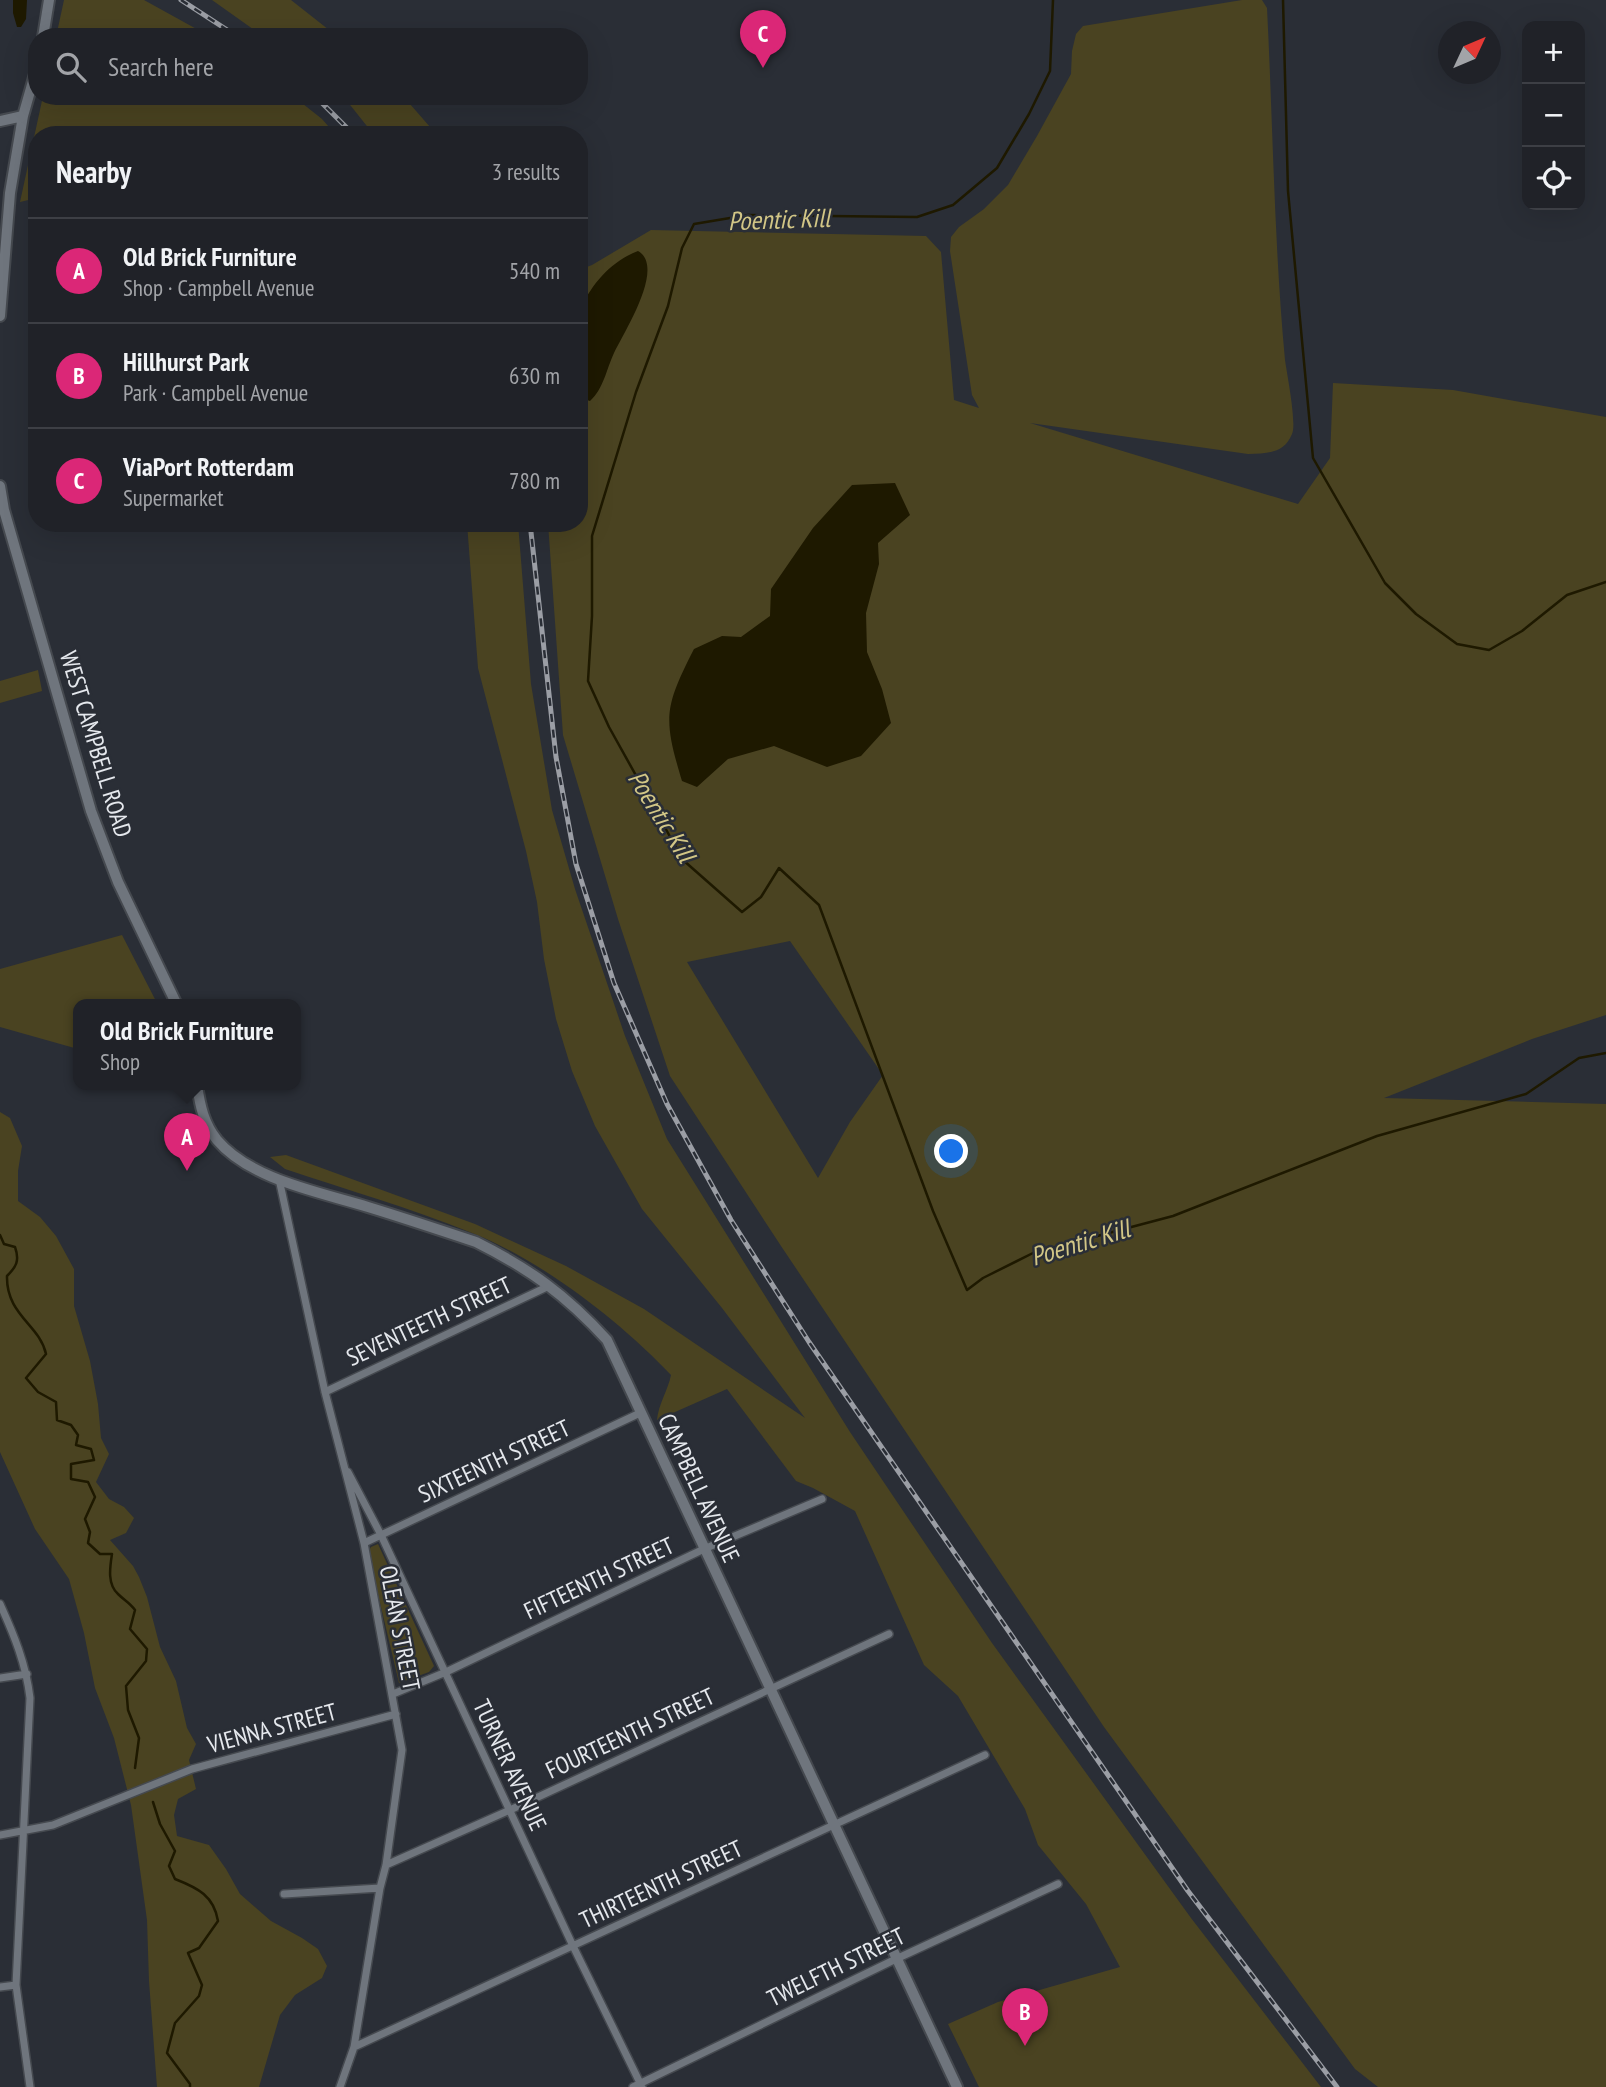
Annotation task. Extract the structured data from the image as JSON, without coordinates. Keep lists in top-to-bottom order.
{
  "streets": {
    "street": [
      "WEST CAMPBELL ROAD",
      "SEVENTEETH STREET",
      "SIXTEENTH STREET",
      "CAMPBELL AVENUE",
      "FIFTEENTH STREET",
      "OLEAN STREET",
      "VIENNA STREET",
      "FOURTEENTH STREET",
      "TURNER AVENUE",
      "THIRTEENTH STREET",
      "TWELFTH STREET"
    ]
  },
  "crossings": [
    ["SEVENTEETH STREET", "CAMPBELL AVENUE"],
    ["SEVENTEETH STREET", "OLEAN STREET"],
    ["SIXTEENTH STREET", "CAMPBELL AVENUE"],
    ["SIXTEENTH STREET", "OLEAN STREET"],
    ["SIXTEENTH STREET", "TURNER AVENUE"],
    ["CAMPBELL AVENUE", "FIFTEENTH STREET"],
    ["CAMPBELL AVENUE", "OLEAN STREET"],
    ["CAMPBELL AVENUE", "FOURTEENTH STREET"],
    ["CAMPBELL AVENUE", "THIRTEENTH STREET"],
    ["CAMPBELL AVENUE", "TWELFTH STREET"],
    ["FIFTEENTH STREET", "OLEAN STREET"],
    ["FIFTEENTH STREET", "TURNER AVENUE"],
    ["OLEAN STREET", "VIENNA STREET"],
    ["OLEAN STREET", "FOURTEENTH STREET"],
    ["OLEAN STREET", "TURNER AVENUE"],
    ["OLEAN STREET", "THIRTEENTH STREET"],
    ["FOURTEENTH STREET", "TURNER AVENUE"],
    ["TURNER AVENUE", "THIRTEENTH STREET"],
    ["TURNER AVENUE", "TWELFTH STREET"]
  ],
  "water": ["Poentic Kill"],
  "north": "top right",
  "page": {
    "pins": ["C", "A", "B"],
    "map_buttons": ["+", "−"],
    "search": "Search here",
    "heading": ["Nearby", "3 results"],
    "list": [
      {
        "mark": "A",
        "name": "Old Brick Furniture",
        "note": "Shop · Campbell Avenue",
        "value": "540 m"
      },
      {
        "mark": "B",
        "name": "Hillhurst Park",
        "note": "Park · Campbell Avenue",
        "value": "630 m"
      },
      {
        "mark": "C",
        "name": "ViaPort Rotterdam",
        "note": "Supermarket",
        "value": "780 m"
      }
    ],
    "popup": ["Old Brick Furniture", "Shop"]
  }
}
